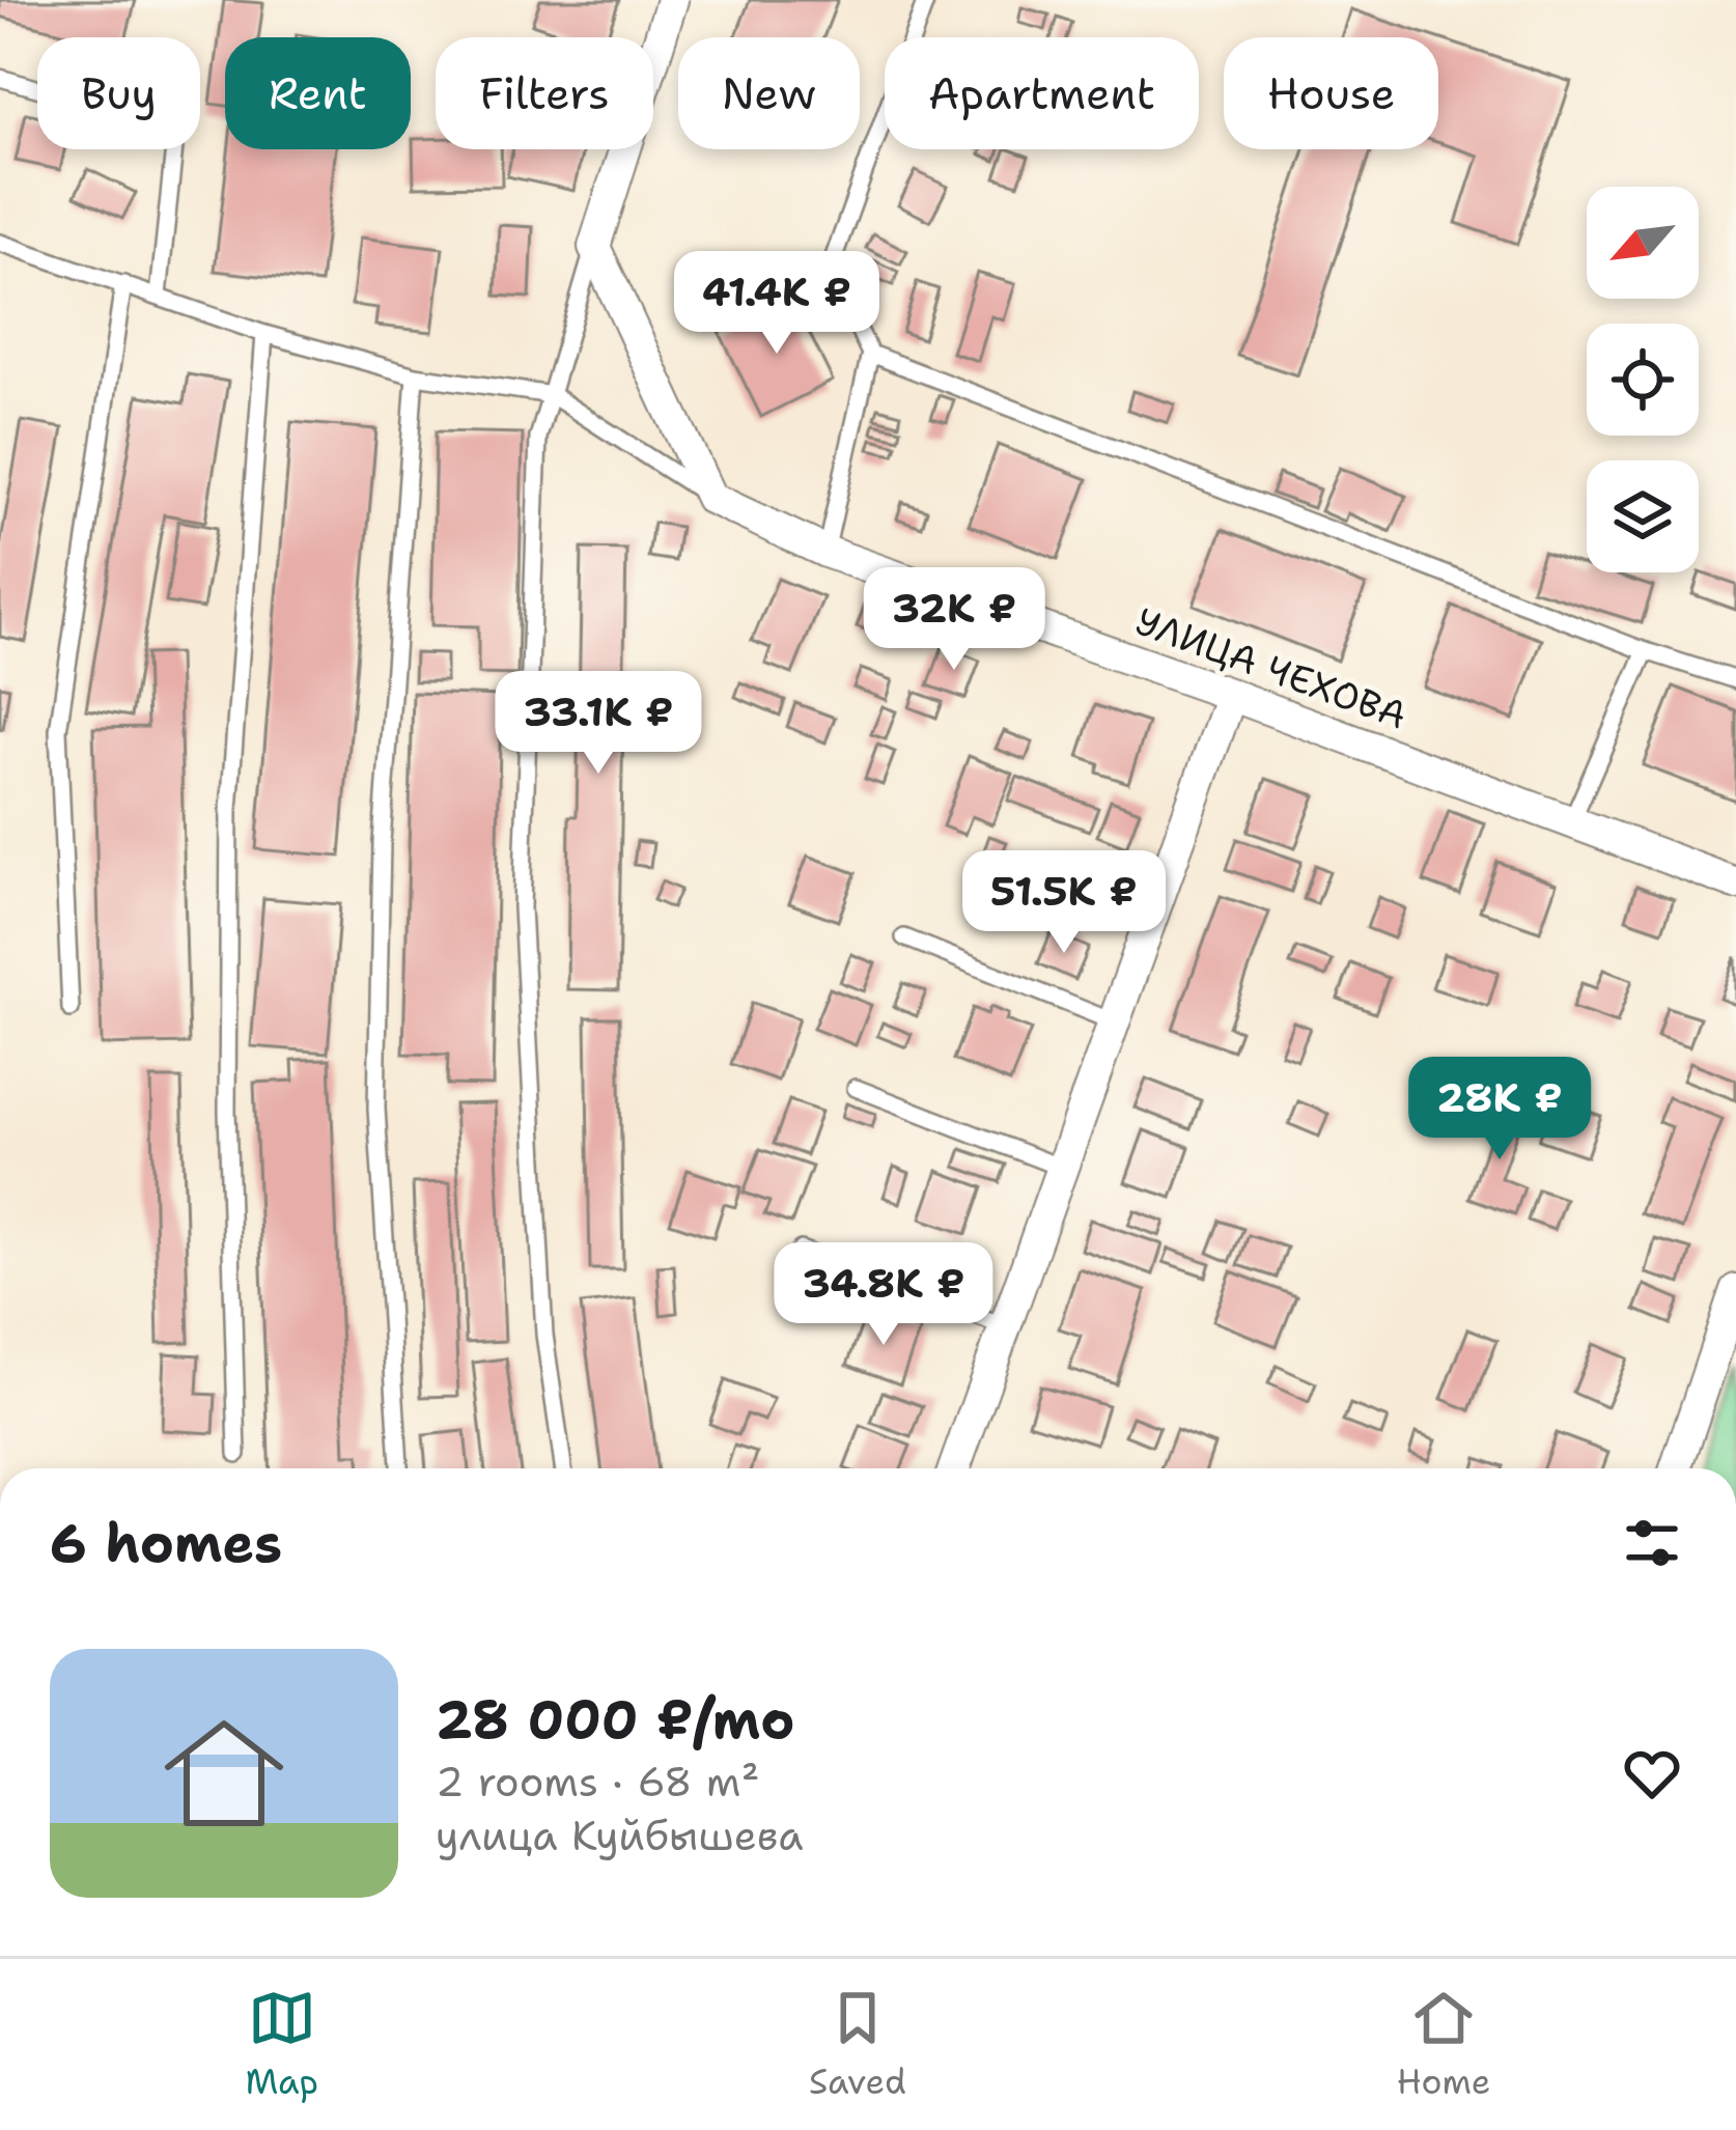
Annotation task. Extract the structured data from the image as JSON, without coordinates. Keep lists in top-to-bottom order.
{
  "streets": {
    "street": ["УЛИЦА ЧЕХОВА"]
  },
  "north": "bottom left",
  "page": {
    "chip": [
      "Buy",
      "Rent",
      "Filters",
      "New",
      "Apartment",
      "House"
    ],
    "price": [
      "41.4K ₽",
      "32K ₽",
      "33.1K ₽",
      "51.5K ₽",
      "28K ₽",
      "34.8K ₽"
    ],
    "heading": "6 homes",
    "list": [
      {
        "name": "28 000 ₽/mo",
        "note": "2 rooms · 68 m² · улица Куйбышева"
      }
    ],
    "tabs": ["Map", "Saved", "Home"]
  }
}
